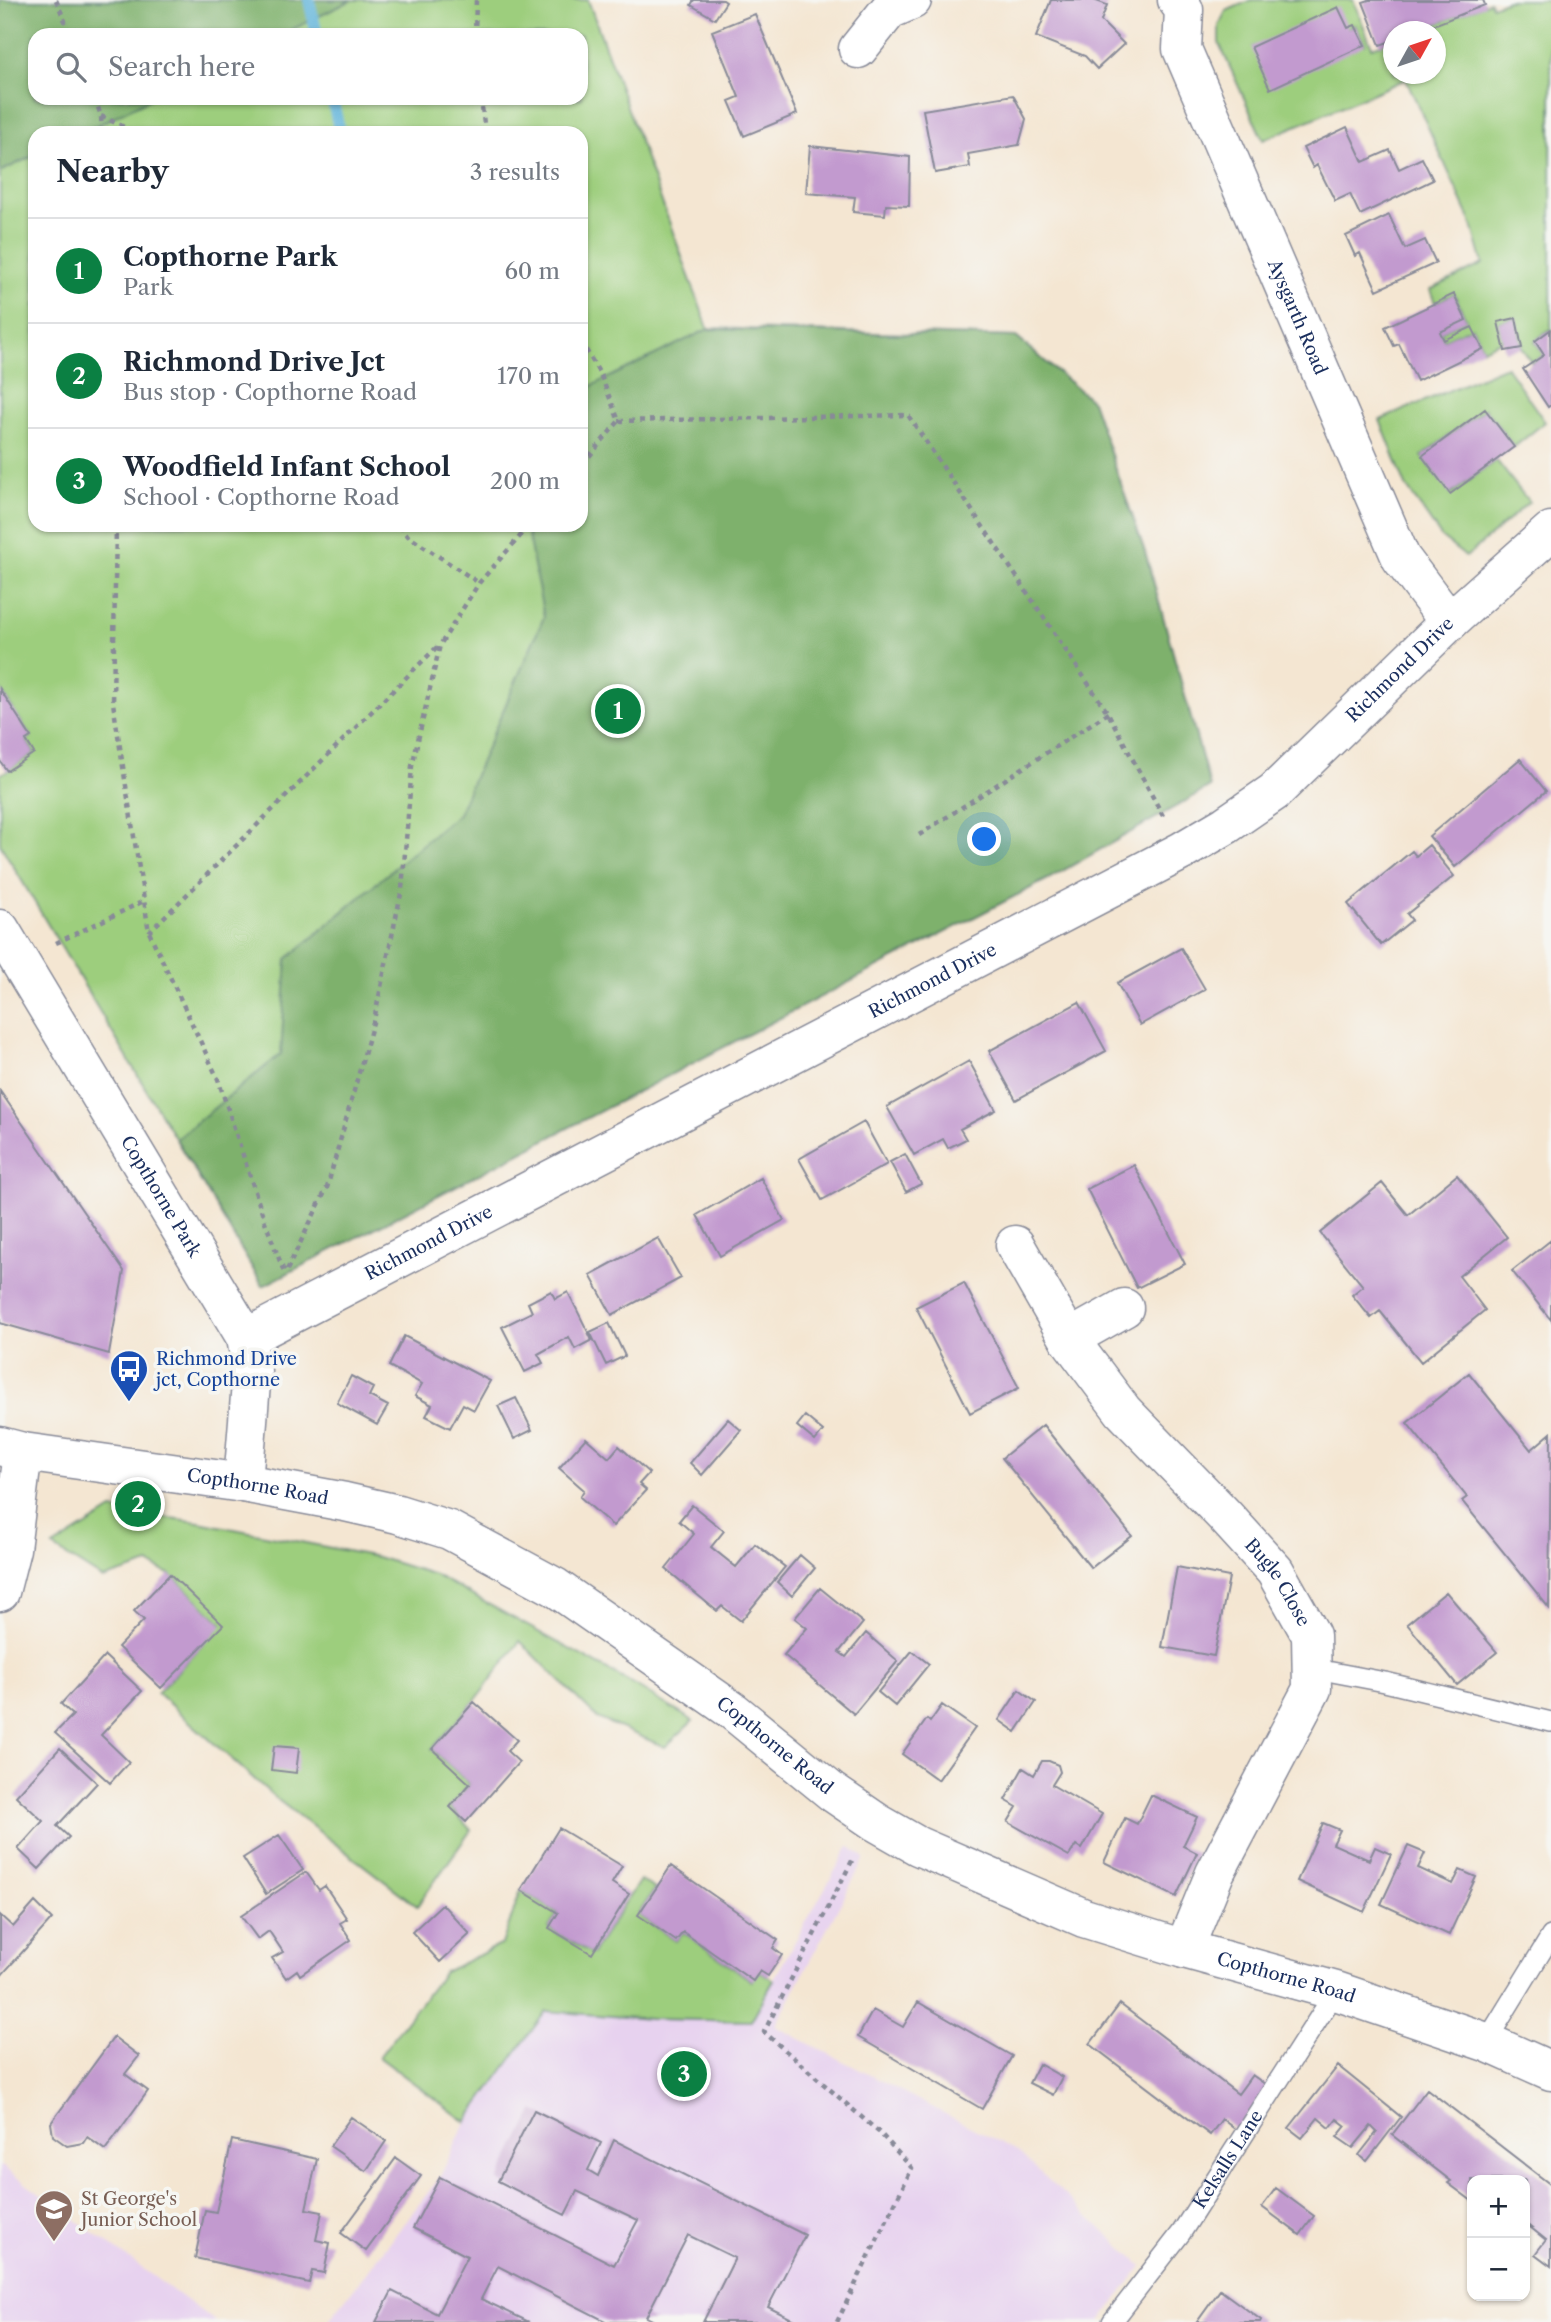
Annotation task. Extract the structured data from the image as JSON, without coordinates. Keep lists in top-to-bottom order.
{
  "streets": {
    "street": [
      "Aysgarth Road",
      "Richmond Drive",
      "Copthorne Park",
      "Copthorne Road",
      "Bugle Close"
    ],
    "lane": ["Kelsalls Lane"]
  },
  "crossings": [
    ["Aysgarth Road", "Richmond Drive"],
    ["Richmond Drive", "Copthorne Park"],
    ["Copthorne Park", "Copthorne Road"],
    ["Copthorne Road", "Bugle Close"],
    ["Copthorne Road", "Kelsalls Lane"]
  ],
  "places": {
    "bus stop": ["Richmond Drive jct, Copthorne"],
    "school or university": ["St George's Junior School"]
  },
  "north": "top right",
  "page": {
    "search": "Search here",
    "heading": ["Nearby", "3 results"],
    "list": [
      {
        "mark": "1",
        "name": "Copthorne Park",
        "note": "Park",
        "value": "60 m"
      },
      {
        "mark": "2",
        "name": "Richmond Drive Jct",
        "note": "Bus stop · Copthorne Road",
        "value": "170 m"
      },
      {
        "mark": "3",
        "name": "Woodfield Infant School",
        "note": "School · Copthorne Road",
        "value": "200 m"
      }
    ],
    "pins": ["1", "2", "3"],
    "map_buttons": ["+", "−"]
  }
}
